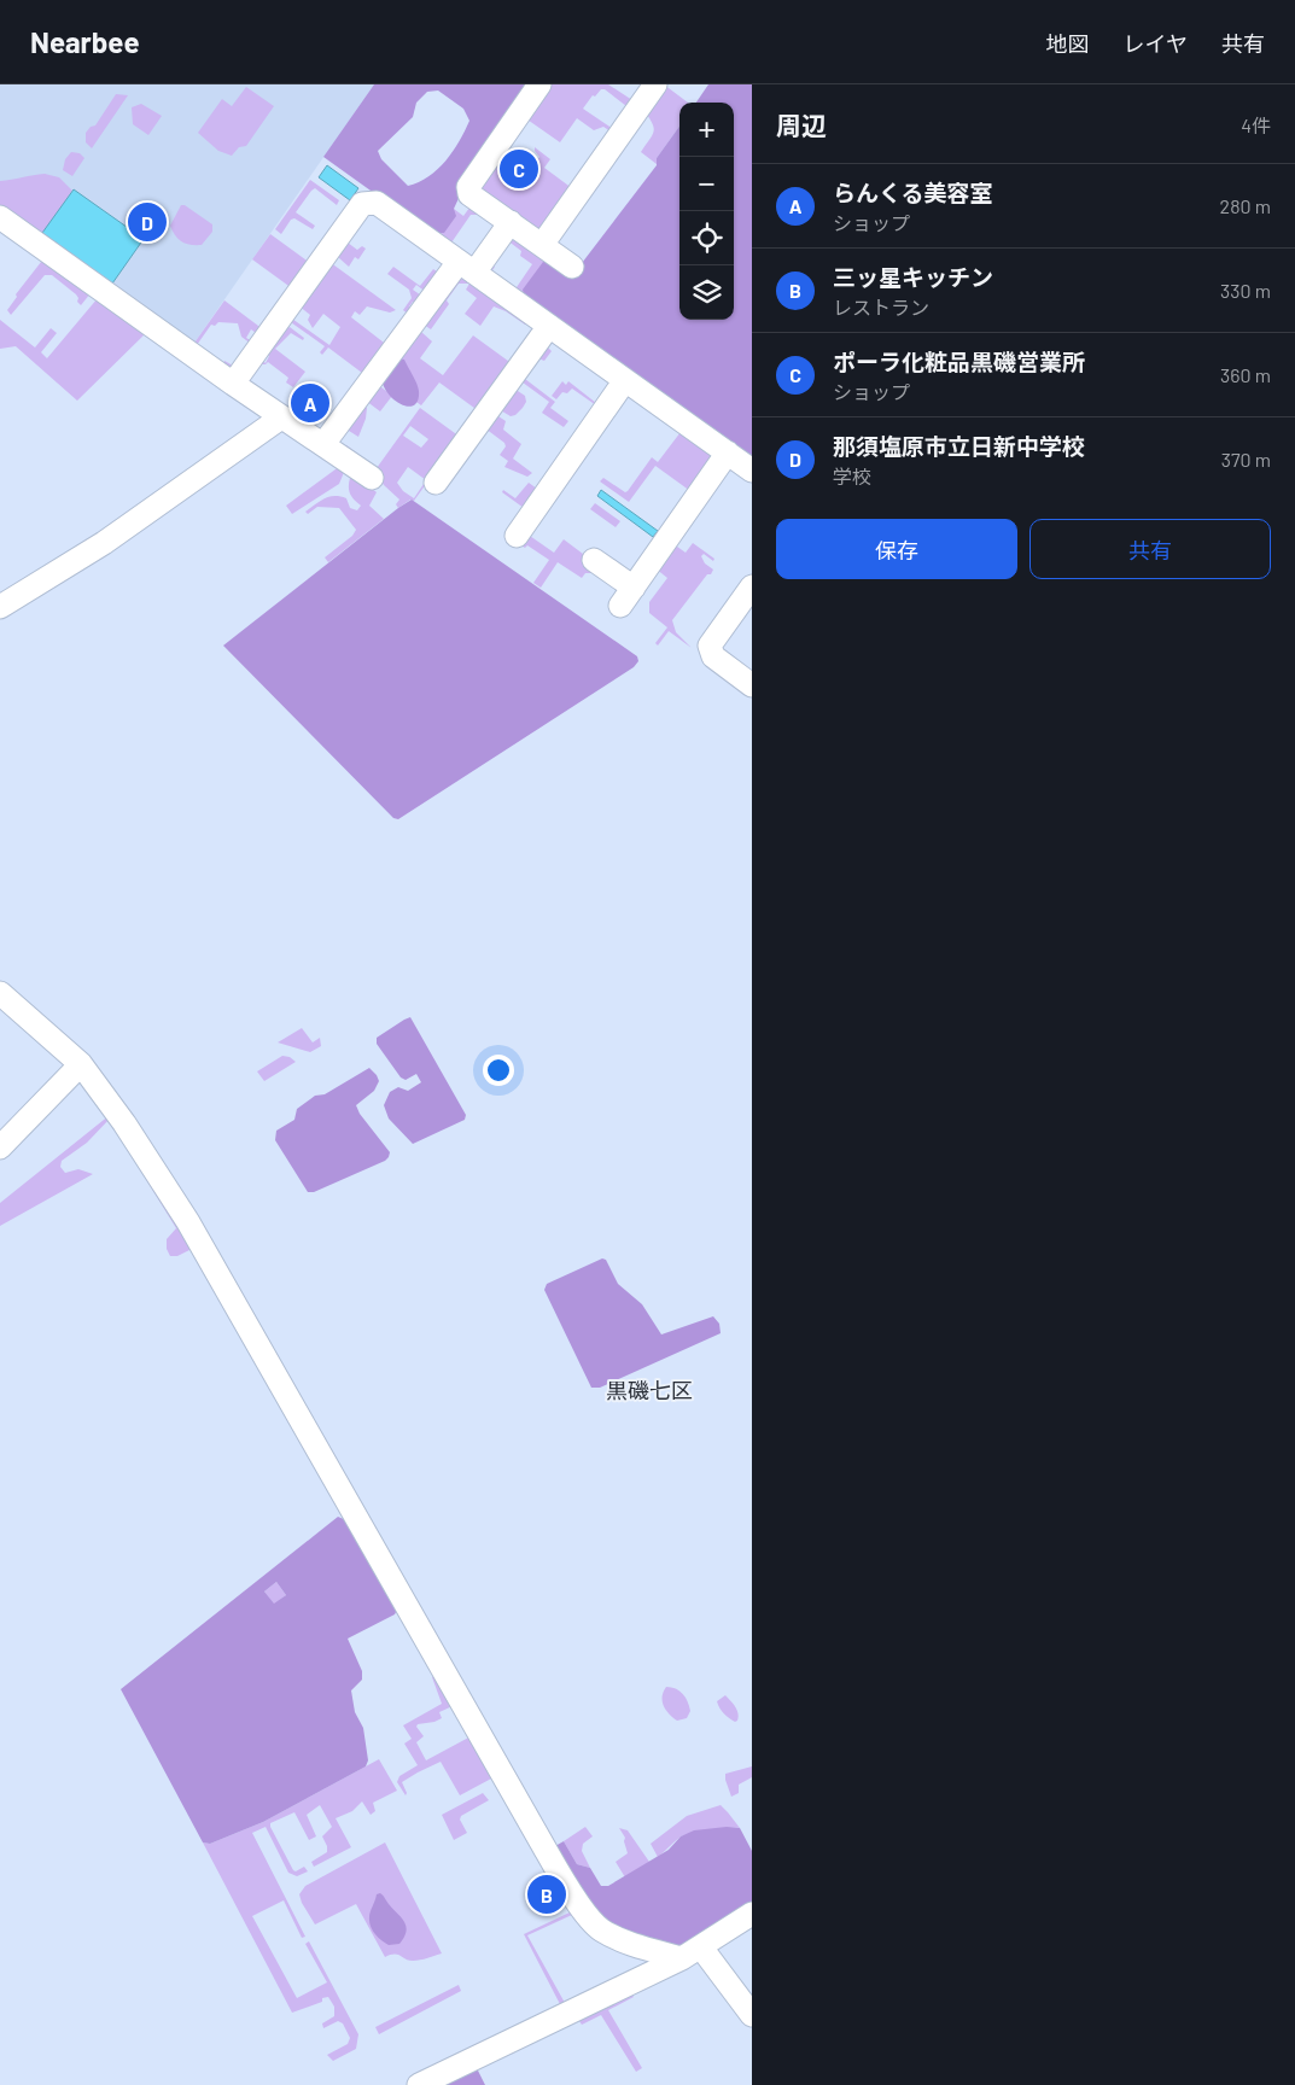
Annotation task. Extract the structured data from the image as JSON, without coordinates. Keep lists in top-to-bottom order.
{
  "districts": ["黒磯七区"],
  "page": {
    "header": "Nearbee",
    "nav": ["地図", "レイヤ", "共有"],
    "heading": ["周辺", "4件"],
    "map_buttons": ["+", "−"],
    "pins": [
      "C",
      "D",
      "A",
      "B"
    ],
    "list": [
      {
        "mark": "A",
        "name": "らんくる美容室",
        "note": "ショップ",
        "value": "280 m"
      },
      {
        "mark": "B",
        "name": "三ッ星キッチン",
        "note": "レストラン",
        "value": "330 m"
      },
      {
        "mark": "C",
        "name": "ポーラ化粧品黒磯営業所",
        "note": "ショップ",
        "value": "360 m"
      },
      {
        "mark": "D",
        "name": "那須塩原市立日新中学校",
        "note": "学校",
        "value": "370 m"
      }
    ],
    "buttons": ["保存", "共有"]
  }
}
